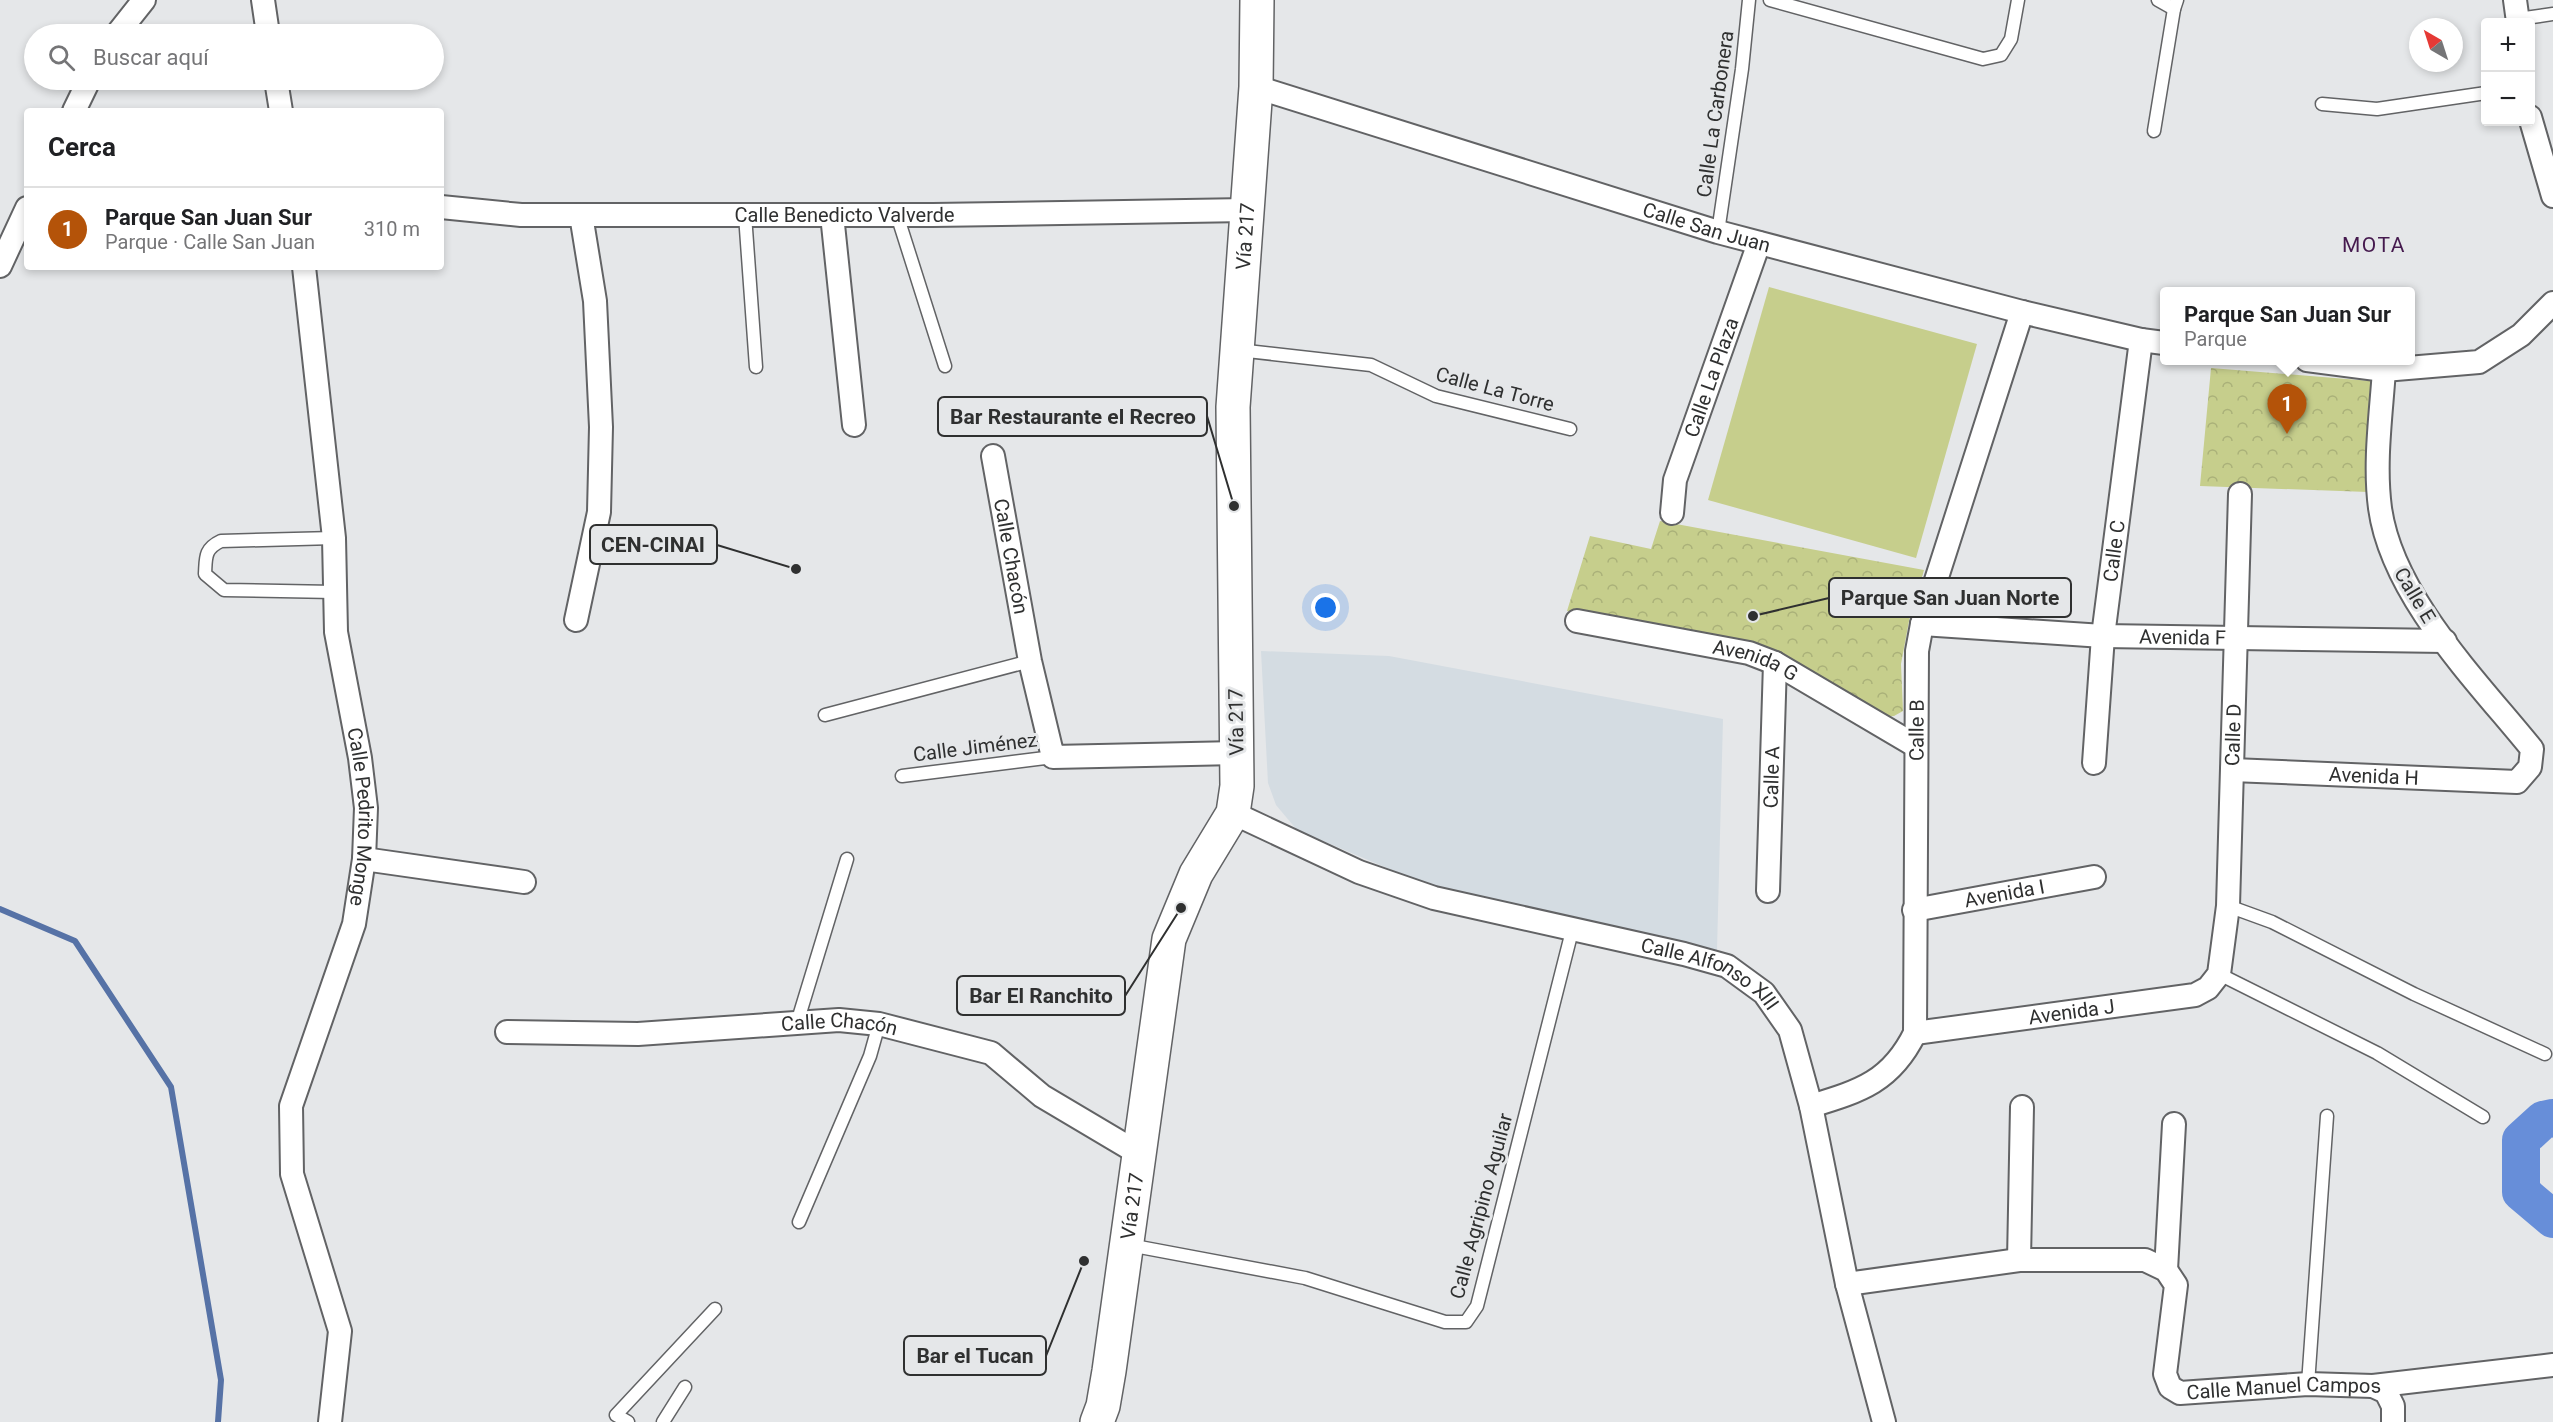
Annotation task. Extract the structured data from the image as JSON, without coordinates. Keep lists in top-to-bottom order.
{
  "streets": {
    "main road": ["Vía 217"],
    "street": [
      "Calle Benedicto Valverde",
      "Calle San Juan",
      "Calle La Plaza",
      "Calle C",
      "Calle Chacón",
      "Calle E",
      "Avenida F",
      "Avenida G",
      "Calle B",
      "Calle D",
      "Avenida H",
      "Calle A",
      "Calle Pedrito Monge",
      "Avenida I",
      "Calle Alfonso XIII",
      "Avenida J",
      "Calle Manuel Campos"
    ],
    "lane": [
      "Calle La Carbonera",
      "Calle La Torre",
      "Calle Jiménez",
      "Calle Agripino Aguilar"
    ]
  },
  "crossings": [
    ["Calle La Carbonera", "Calle San Juan"],
    ["Calle Benedicto Valverde", "Vía 217"],
    ["Calle San Juan", "Vía 217"],
    ["Calle San Juan", "Calle La Plaza"],
    ["Calle San Juan", "Calle C"],
    ["Calle San Juan", "Calle B"],
    ["Vía 217", "Calle La Torre"],
    ["Vía 217", "Calle Chacón"],
    ["Vía 217", "Calle Alfonso XIII"],
    ["Vía 217", "Calle Agripino Aguilar"],
    ["Calle C", "Avenida F"],
    ["Calle Chacón", "Calle Jiménez"],
    ["Calle E", "Avenida F"],
    ["Calle E", "Avenida H"],
    ["Avenida F", "Calle B"],
    ["Avenida F", "Calle D"],
    ["Avenida G", "Calle B"],
    ["Avenida G", "Calle A"],
    ["Calle B", "Avenida I"],
    ["Calle B", "Avenida J"],
    ["Calle D", "Avenida H"],
    ["Calle D", "Avenida J"],
    ["Calle Alfonso XIII", "Calle Agripino Aguilar"]
  ],
  "districts": ["MOTA"],
  "places": [
    "Bar Restaurante el Recreo",
    "CEN-CINAI",
    "Parque San Juan Norte",
    "Bar El Ranchito",
    "Bar el Tucan"
  ],
  "north": "top left",
  "page": {
    "map_buttons": ["+", "−"],
    "search": "Buscar aquí",
    "heading": "Cerca",
    "list": [
      {
        "mark": "1",
        "name": "Parque San Juan Sur",
        "note": "Parque · Calle San Juan",
        "value": "310 m"
      }
    ],
    "popup": ["Parque San Juan Sur", "Parque"],
    "pins": "1"
  }
}
